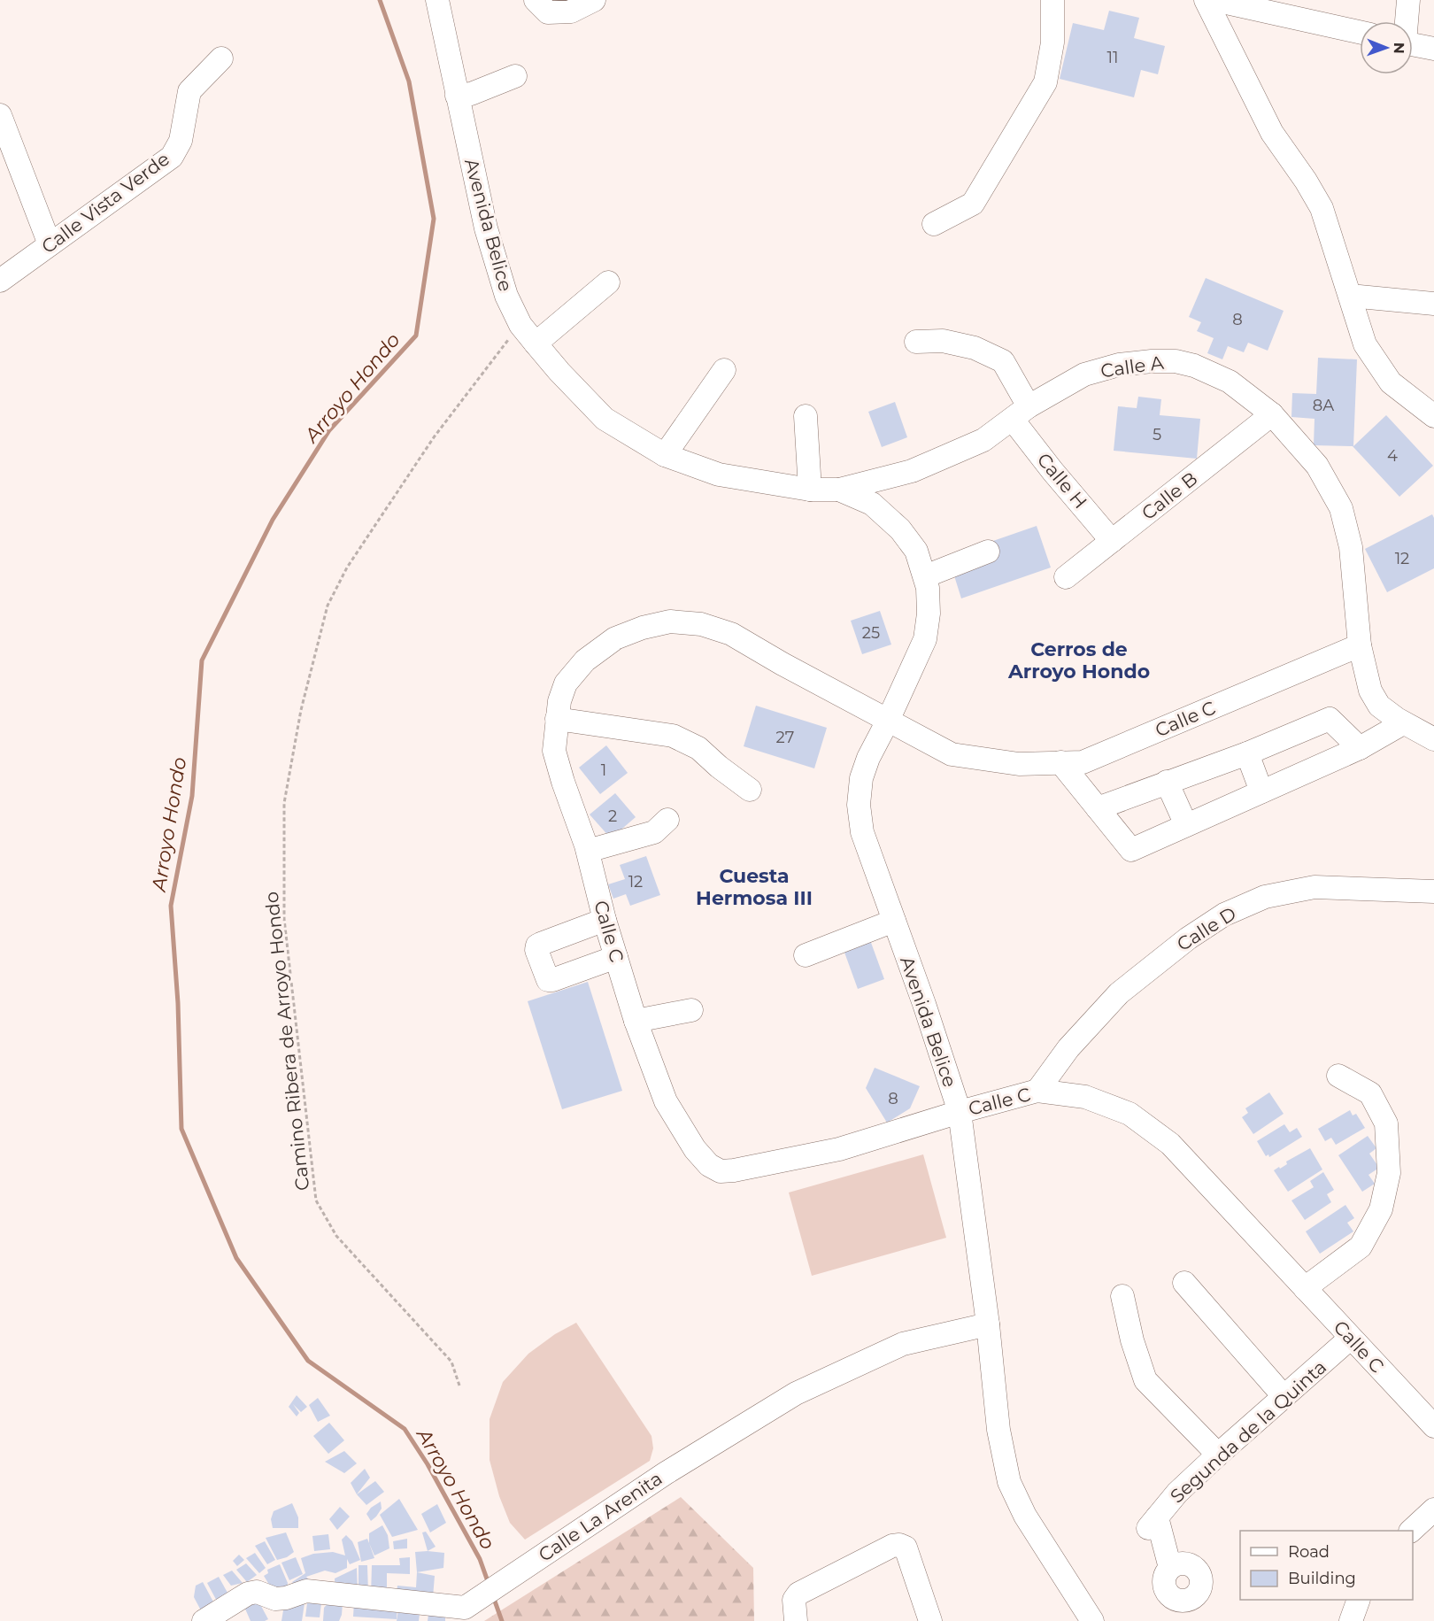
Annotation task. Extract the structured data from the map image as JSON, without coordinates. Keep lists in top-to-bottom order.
{
  "streets": {
    "street": [
      "Calle Vista Verde",
      "Avenida Belice",
      "Calle A",
      "Calle H",
      "Calle B",
      "Calle C",
      "Calle D",
      "Segunda de la Quinta",
      "Calle La Arenita"
    ],
    "path": ["Camino Ribera de Arroyo Hondo"]
  },
  "crossings": [
    ["Avenida Belice", "Calle A"],
    ["Avenida Belice", "Calle C"],
    ["Avenida Belice", "Camino Ribera de Arroyo Hondo"],
    ["Avenida Belice", "Calle La Arenita"],
    ["Calle A", "Calle H"],
    ["Calle A", "Calle B"],
    ["Calle A", "Calle C"],
    ["Calle H", "Calle B"],
    ["Calle C", "Calle D"],
    ["Calle C", "Segunda de la Quinta"]
  ],
  "districts": ["Cerros de Arroyo Hondo", "Cuesta Hermosa III"],
  "water": ["Arroyo Hondo"],
  "house_numbers": [
    "11",
    "8",
    "8A",
    "5",
    "4",
    "12",
    "25",
    "27",
    "1",
    "2",
    "12",
    "8"
  ],
  "legend": ["Road", "Building"],
  "north": "right"
}
